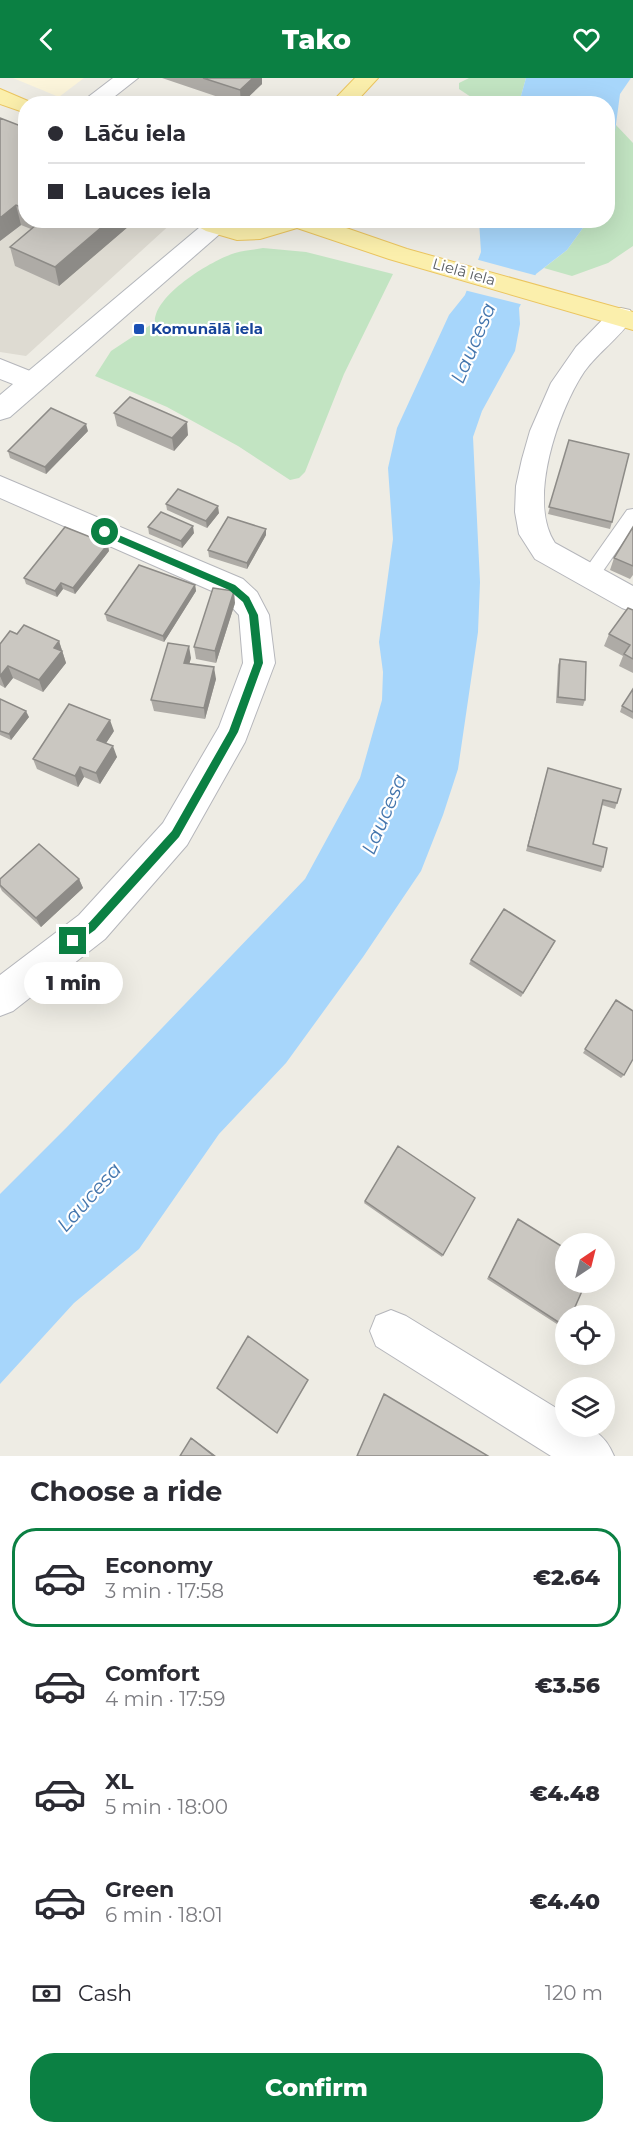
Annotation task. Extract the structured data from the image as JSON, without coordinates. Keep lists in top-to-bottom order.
{
  "streets": {
    "main road": ["Lielā iela"]
  },
  "water": ["Laucesa"],
  "places": {
    "transit": ["Komunālā iela"]
  },
  "north": "top right",
  "page": {
    "header": "Tako",
    "banner": ["Lāču iela", "Lauces iela"],
    "bubble": "1 min",
    "heading": "Choose a ride",
    "list": [
      {
        "name": "Economy",
        "note": "3 min · 17:58",
        "value": "€2.64"
      },
      {
        "name": "Comfort",
        "note": "4 min · 17:59",
        "value": "€3.56"
      },
      {
        "name": "XL",
        "note": "5 min · 18:00",
        "value": "€4.48"
      },
      {
        "name": "Green",
        "note": "6 min · 18:01",
        "value": "€4.40"
      }
    ],
    "pay": ["Cash", "120 m"],
    "buttons": "Confirm"
  }
}
